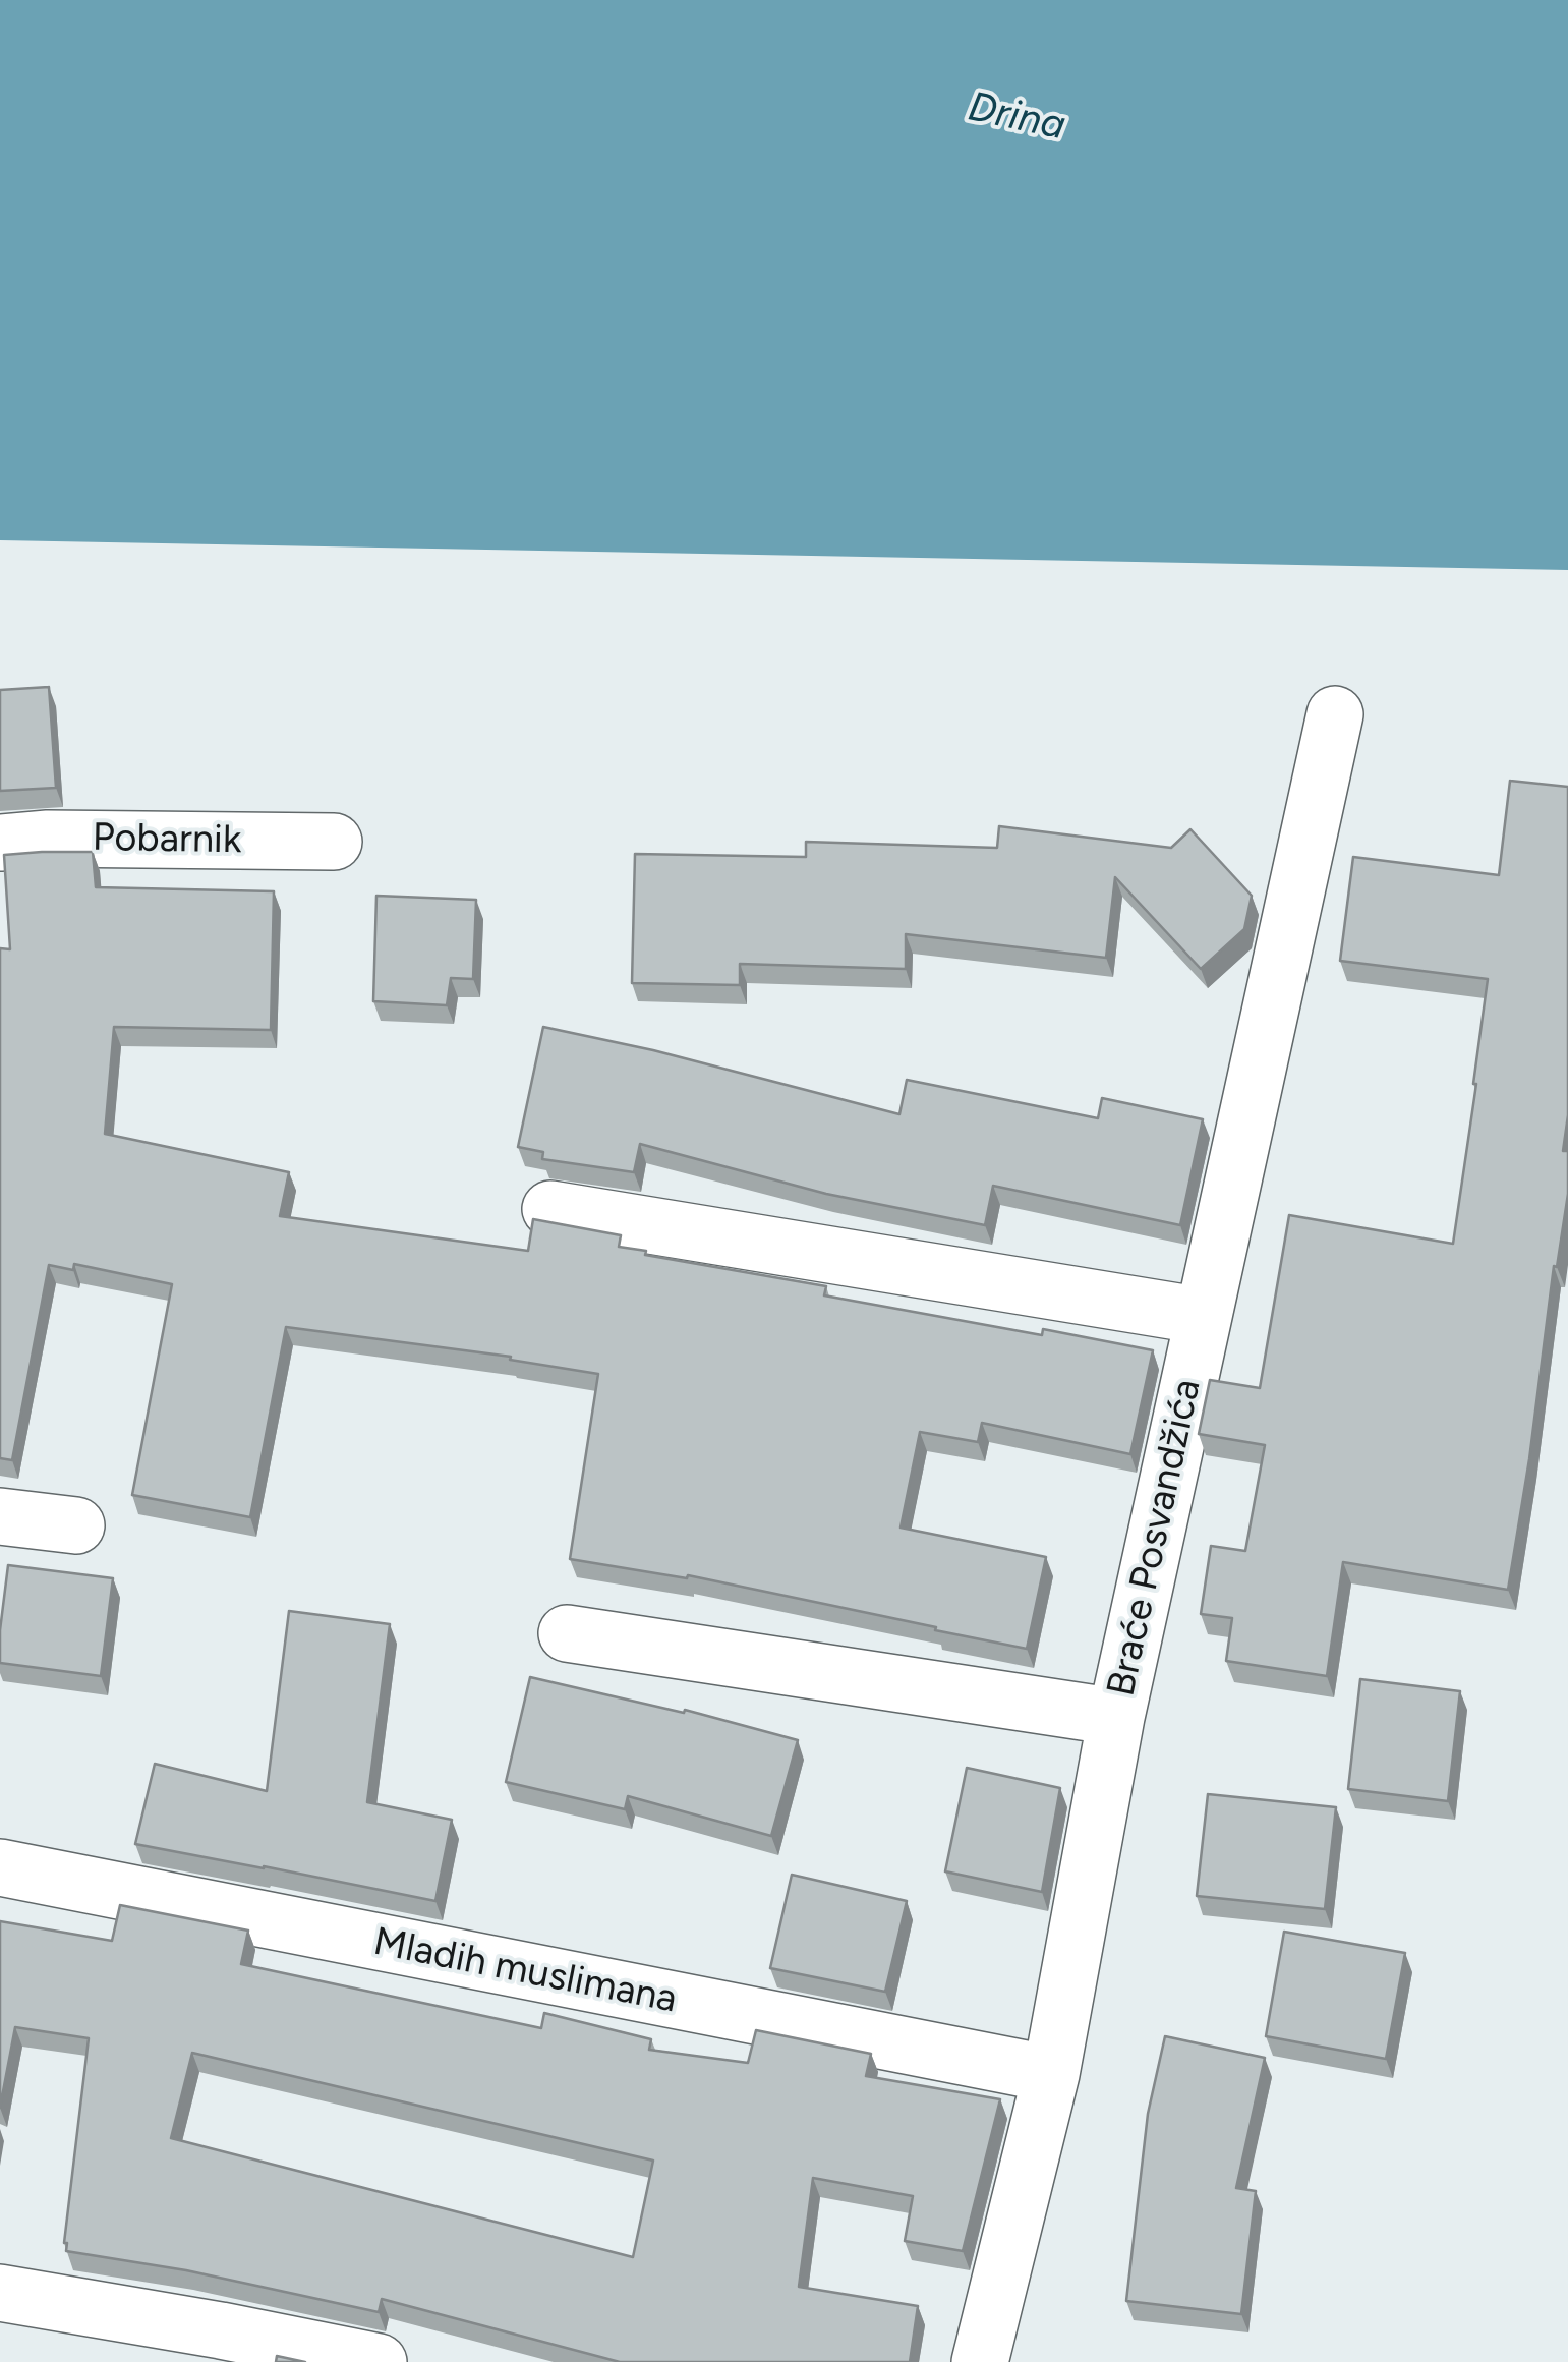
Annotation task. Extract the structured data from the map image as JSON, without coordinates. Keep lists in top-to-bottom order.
{
  "streets": {
    "street": ["Pobarnik", "Braće Posvandžića", "Mladih muslimana"]
  },
  "crossings": [
    ["Braće Posvandžića", "Mladih muslimana"]
  ],
  "water": ["Drina"]
}
